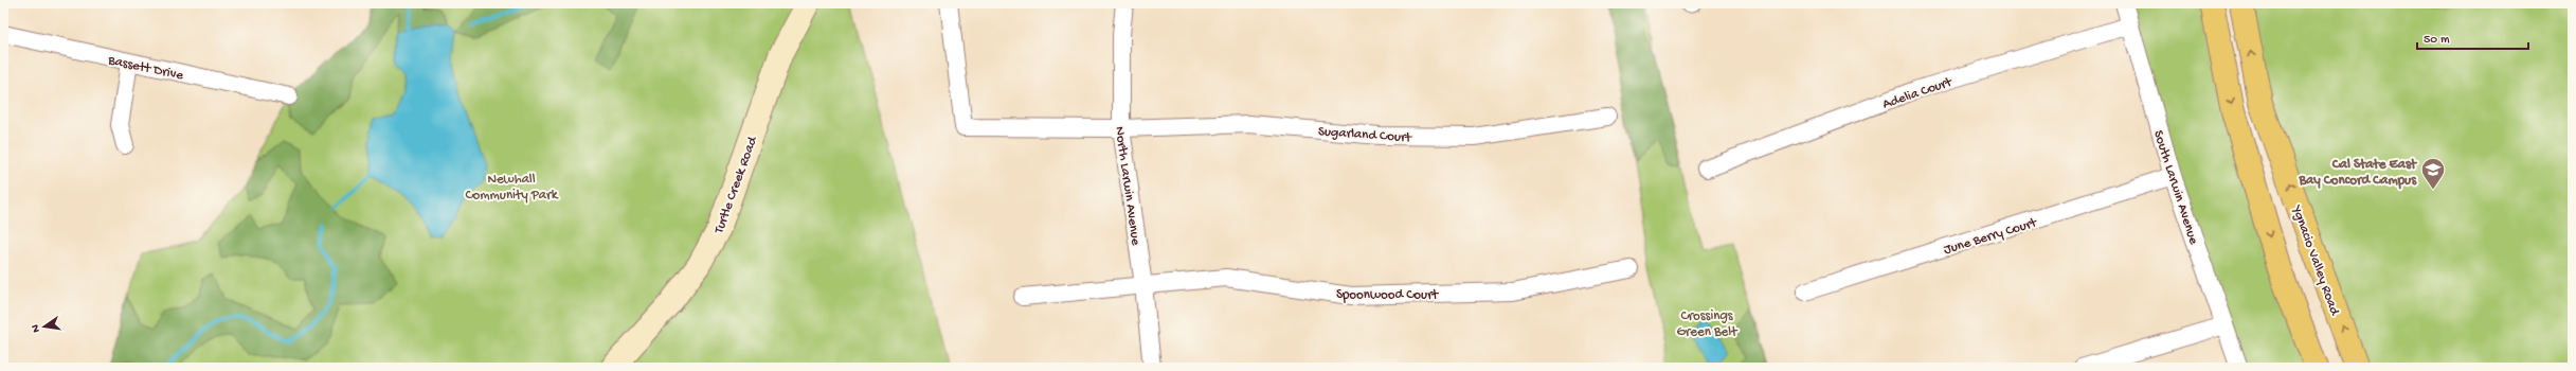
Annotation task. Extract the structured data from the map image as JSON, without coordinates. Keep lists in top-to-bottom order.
{
  "streets": {
    "highway": ["Ygnacio Valley Road"],
    "street": [
      "Bassett Drive",
      "Adelia Court",
      "Sugarland Court",
      "Turtle Creek Road",
      "North Larwin Avenue",
      "South Larwin Avenue",
      "June Berry Court",
      "Spoonwood Court"
    ]
  },
  "crossings": [
    ["Adelia Court", "South Larwin Avenue"],
    ["Sugarland Court", "North Larwin Avenue"],
    ["North Larwin Avenue", "Spoonwood Court"],
    ["South Larwin Avenue", "June Berry Court"]
  ],
  "parks": ["Newhall Community Park", "Crossings Green Belt"],
  "places": {
    "school or university": ["Cal State East Bay Concord Campus"]
  },
  "scale_bar": "50 m",
  "north": "left"
}
